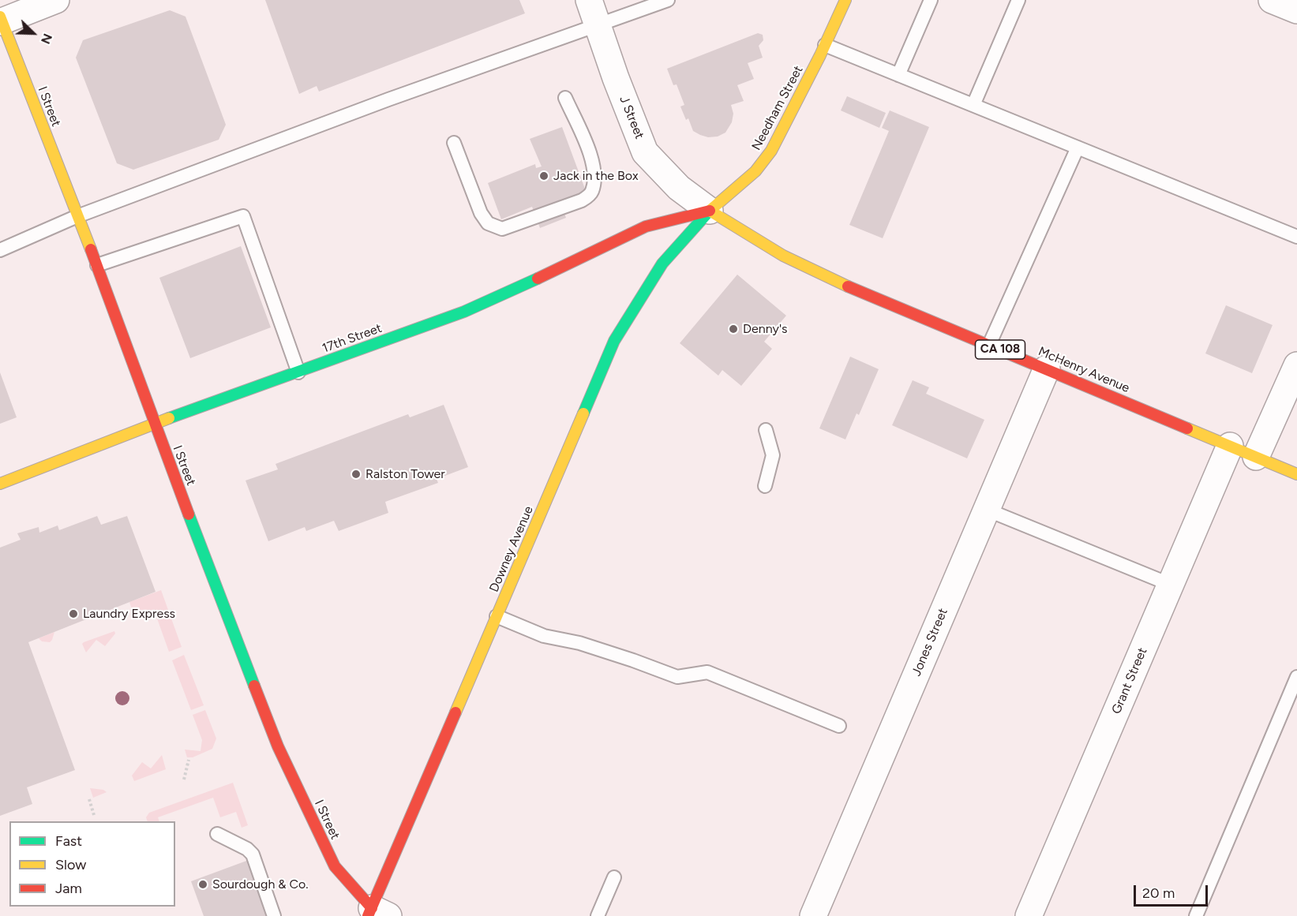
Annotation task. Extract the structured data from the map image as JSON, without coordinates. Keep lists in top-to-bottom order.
{
  "streets": {
    "main road": [
      "I Street",
      "Needham Street",
      "17th Street",
      "CA 108",
      "McHenry Avenue",
      "Downey Avenue"
    ],
    "street": ["J Street", "Jones Street", "Grant Street"]
  },
  "crossings": [
    ["I Street", "17th Street"],
    ["I Street", "Downey Avenue"],
    ["Needham Street", "J Street"],
    ["Needham Street", "17th Street"],
    ["Needham Street", "McHenry Avenue"],
    ["Needham Street", "Downey Avenue"],
    ["J Street", "17th Street"],
    ["J Street", "McHenry Avenue"],
    ["J Street", "Downey Avenue"],
    ["17th Street", "McHenry Avenue"],
    ["17th Street", "Downey Avenue"],
    ["McHenry Avenue", "Downey Avenue"],
    ["McHenry Avenue", "Jones Street"],
    ["McHenry Avenue", "Grant Street"]
  ],
  "places": [
    "Jack in the Box",
    "Denny's",
    "Ralston Tower",
    "Laundry Express",
    "Sourdough & Co."
  ],
  "legend": ["Fast", "Slow", "Jam"],
  "scale_bar": "20 m",
  "north": "bottom right"
}
